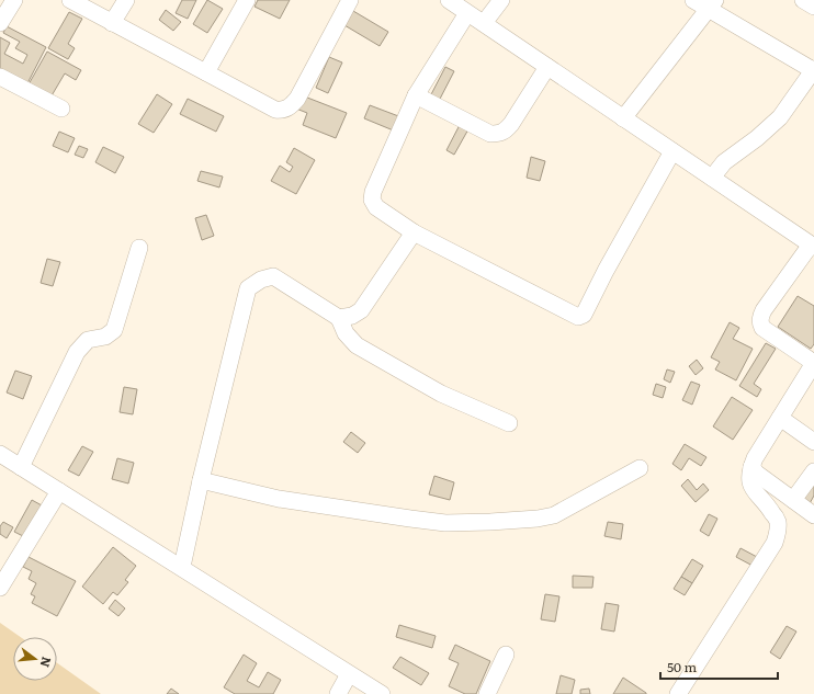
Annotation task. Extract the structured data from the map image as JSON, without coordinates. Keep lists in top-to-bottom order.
{
  "scale_bar": "50 m",
  "north": "right"
}
